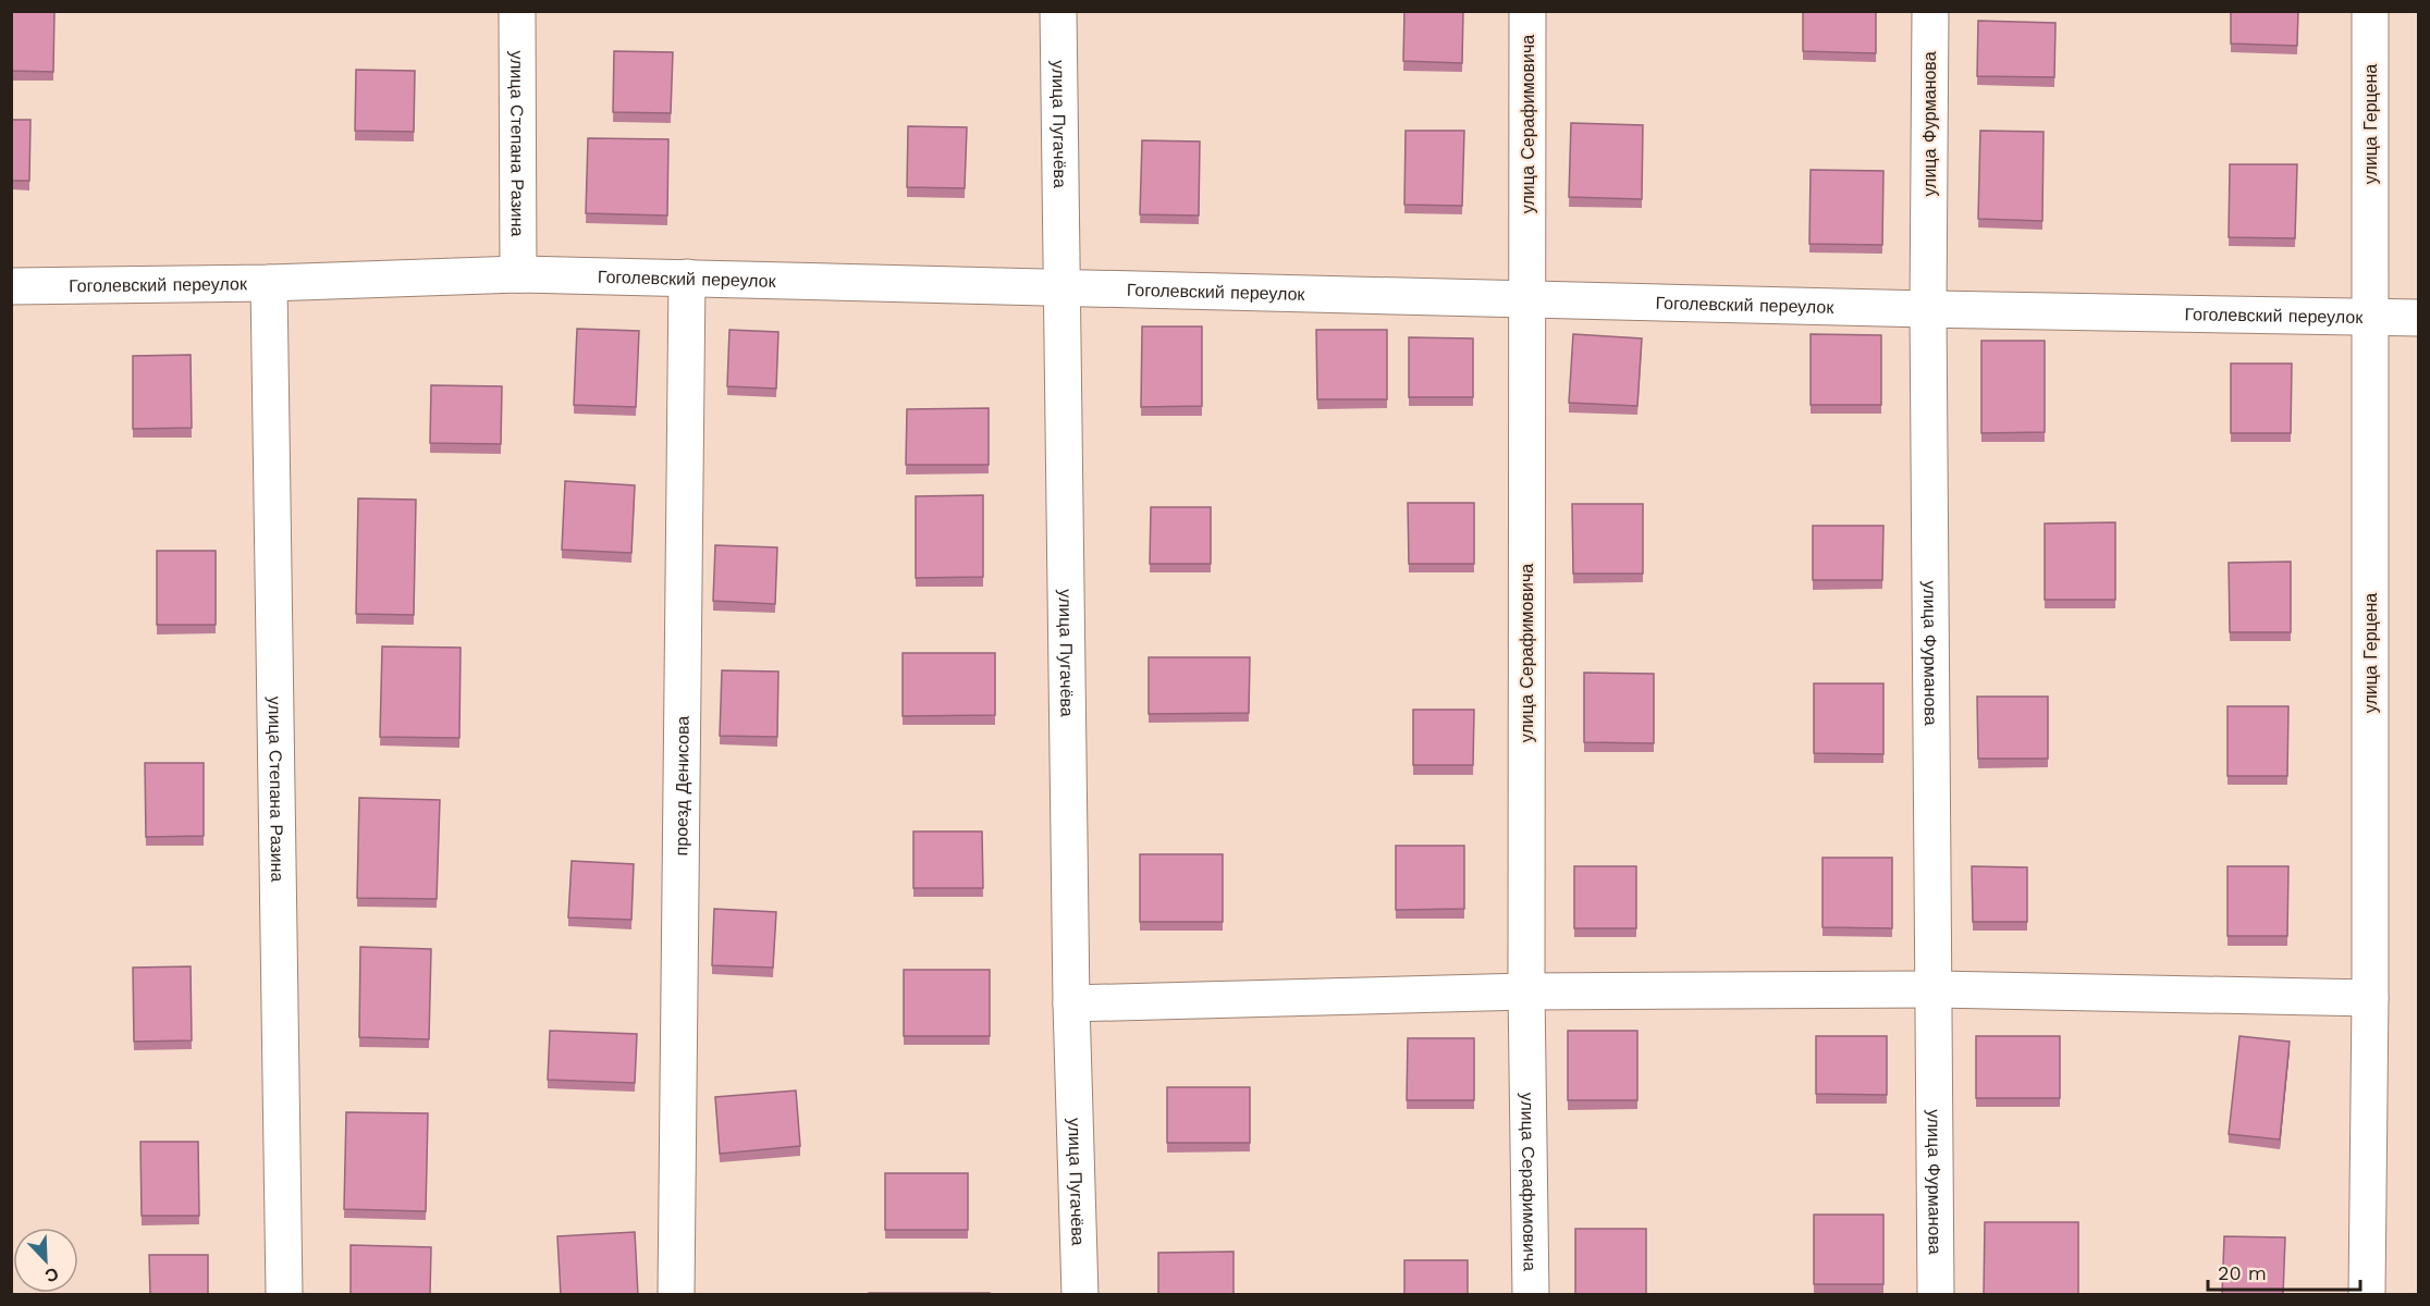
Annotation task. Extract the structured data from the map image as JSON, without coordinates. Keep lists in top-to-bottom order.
{
  "streets": {
    "street": [
      "улица Пугачёва",
      "улица Серафимовича",
      "улица Фурманова",
      "улица Герцена",
      "улица Степана Разина",
      "Гоголевский переулок",
      "проезд Денисова"
    ]
  },
  "crossings": [
    ["улица Пугачёва", "Гоголевский переулок"],
    ["улица Серафимовича", "Гоголевский переулок"],
    ["улица Фурманова", "Гоголевский переулок"],
    ["улица Герцена", "Гоголевский переулок"],
    ["улица Степана Разина", "Гоголевский переулок"],
    ["Гоголевский переулок", "проезд Денисова"]
  ],
  "scale_bar": "20 m",
  "north": "bottom right"
}
